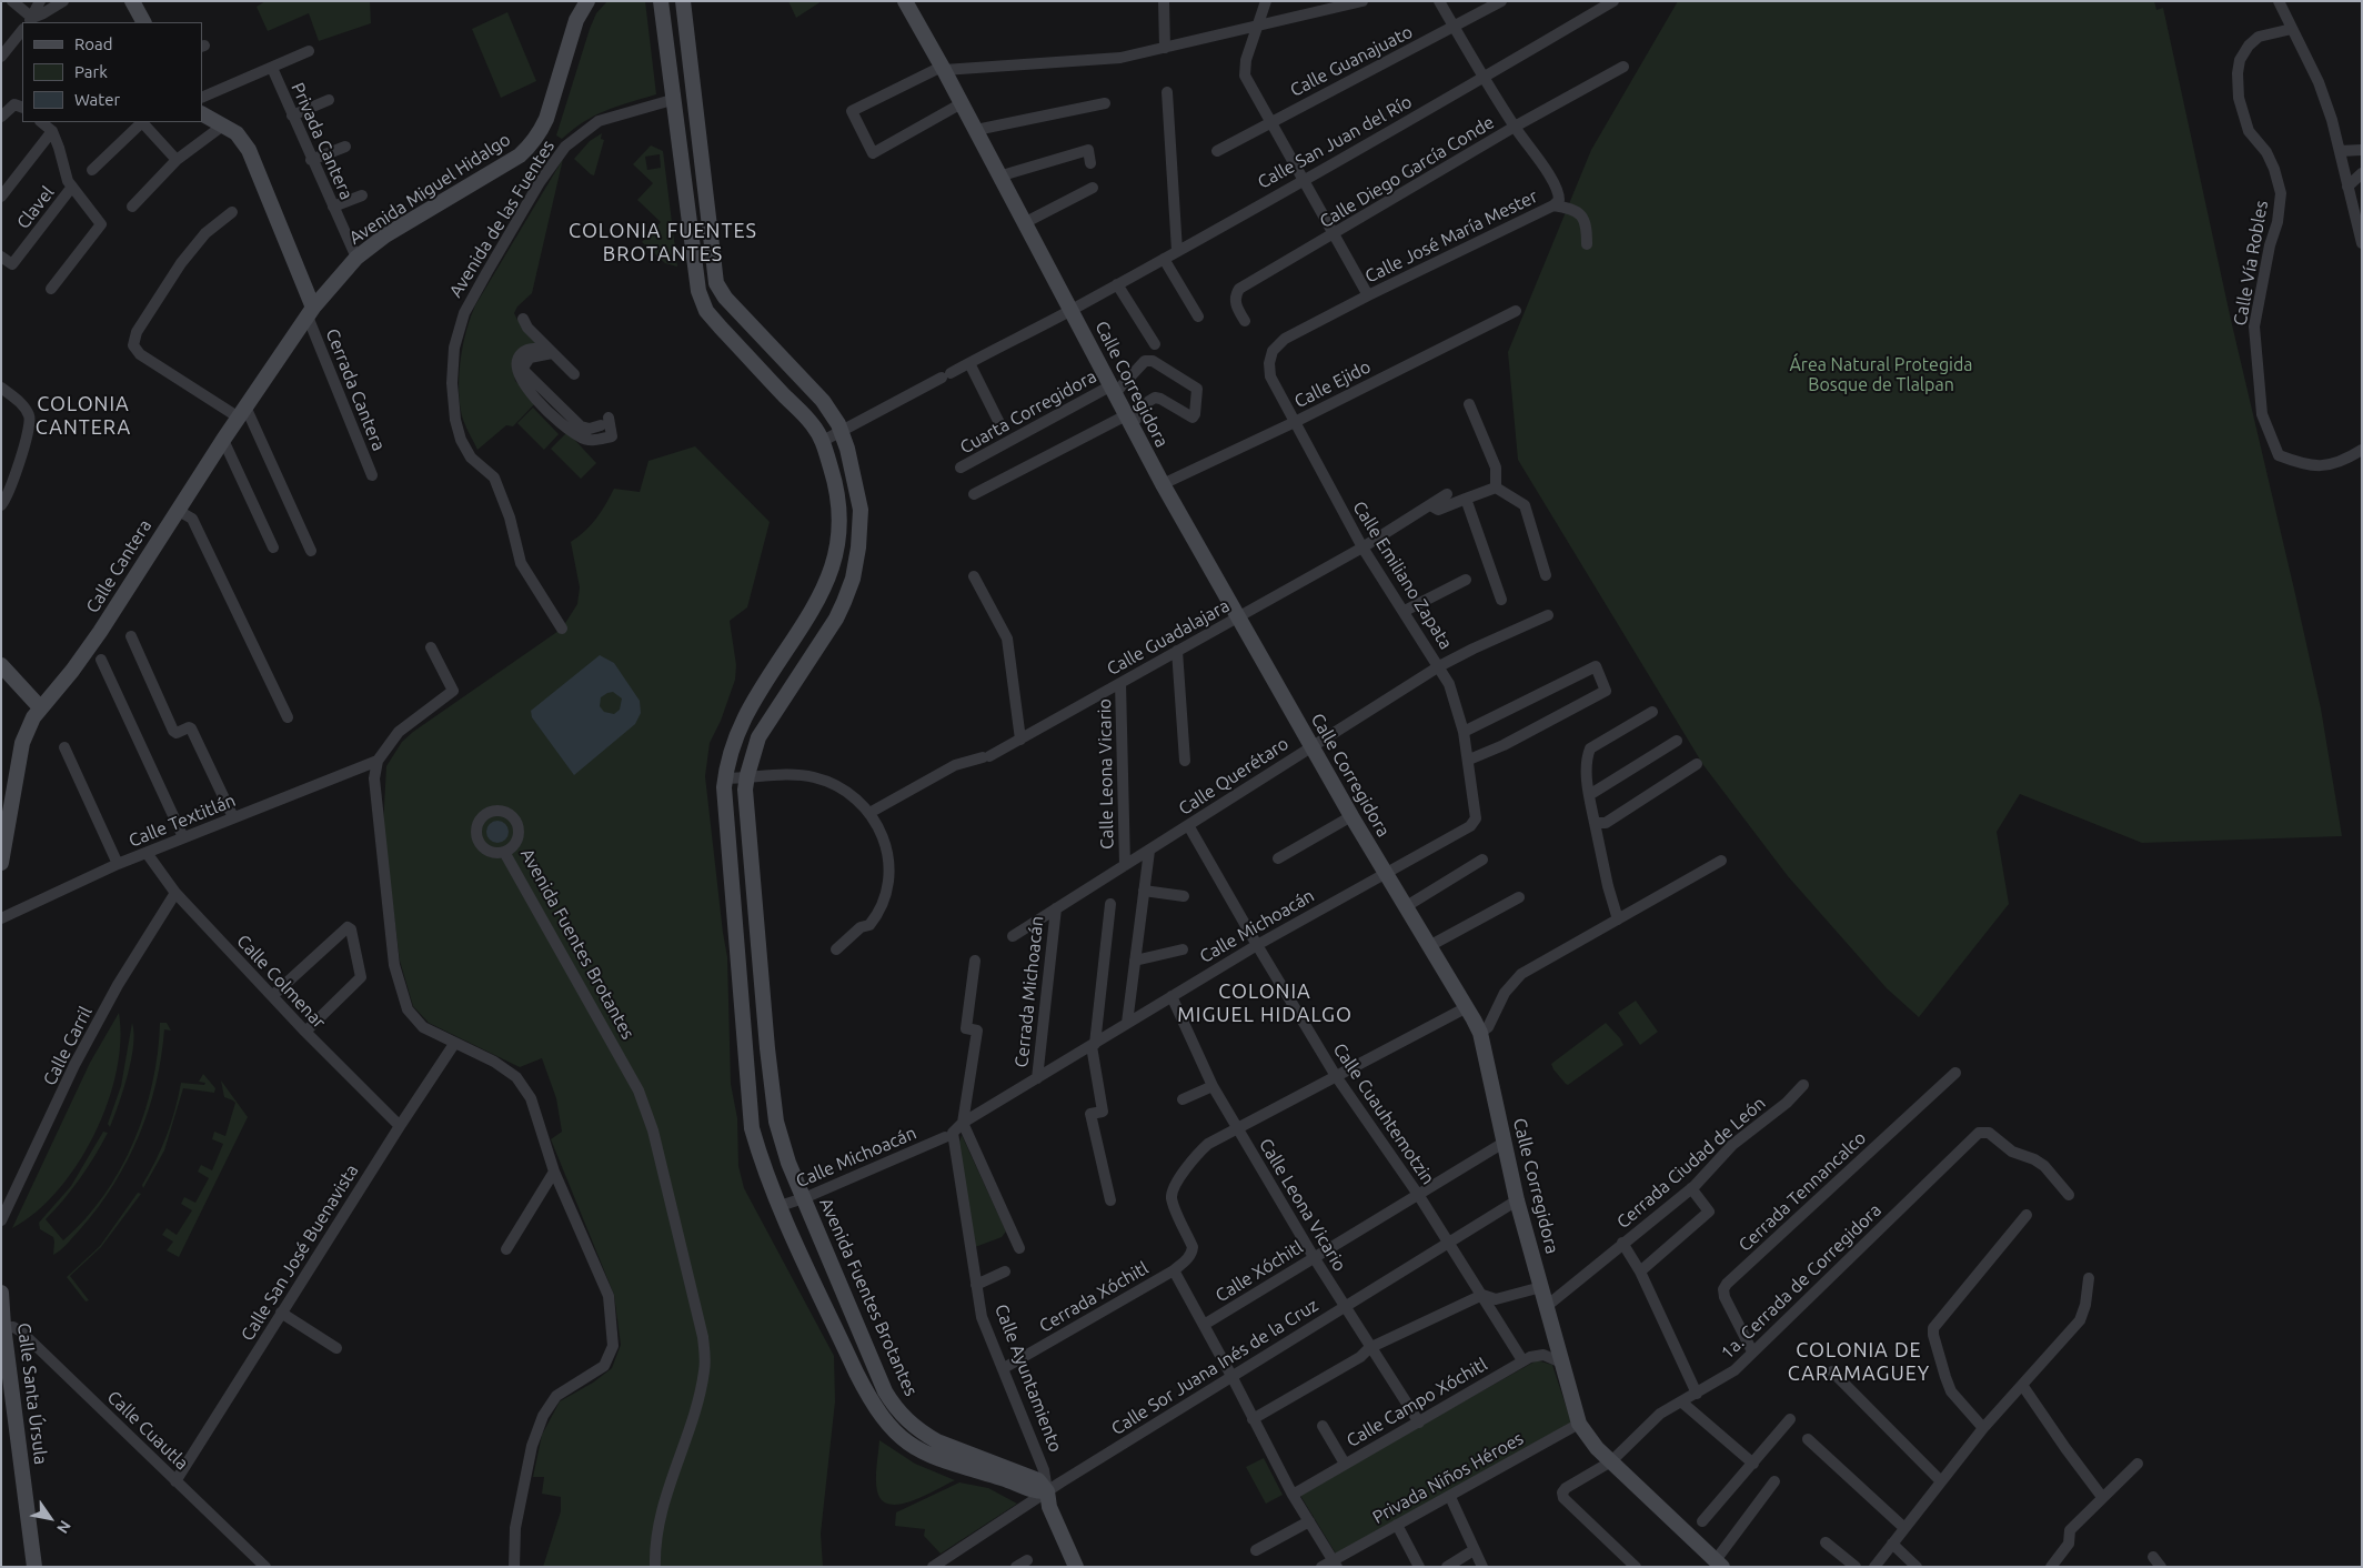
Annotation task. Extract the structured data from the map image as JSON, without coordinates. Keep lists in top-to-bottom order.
{
  "streets": {
    "street": [
      "Calle Guanajuato",
      "Privada Cantera",
      "Calle San Juan del Río",
      "Calle Diego García Conde",
      "Avenida Miguel Hidalgo",
      "Clavel",
      "Avenida de las Fuentes",
      "Calle José María Mester",
      "Calle Vía Robles",
      "Calle Corregidora",
      "Calle Ejido",
      "Cerrada Cantera",
      "Cuarta Corregidora",
      "Calle Cantera",
      "Calle Emiliano Zapata",
      "Calle Guadalajara",
      "Calle Leona Vicario",
      "Calle Querétaro",
      "Calle Textitlán",
      "Calle Michoacán",
      "Avenida Fuentes Brotantes",
      "Calle Colmenar",
      "Cerrada Michoacán",
      "Calle Carril",
      "Calle Cuauhtemotzin",
      "Cerrada Ciudad de León",
      "Cerrada Tennancalco",
      "Calle San José Buenavista",
      "Calle Xóchitl",
      "1a. Cerrada de Corregidora",
      "Cerrada Xóchitl",
      "Calle Sor Juana Inés de la Cruz",
      "Calle Ayuntamiento",
      "Calle Santa Úrsula",
      "Calle Campo Xóchitl",
      "Calle Cuautla",
      "Privada Niños Héroes"
    ]
  },
  "crossings": [
    ["Calle Guanajuato", "Calle José María Mester"],
    ["Privada Cantera", "Avenida Miguel Hidalgo"],
    ["Calle San Juan del Río", "Calle José María Mester"],
    ["Calle San Juan del Río", "Calle Corregidora"],
    ["Calle San Juan del Río", "Avenida Fuentes Brotantes"],
    ["Calle Diego García Conde", "Calle José María Mester"],
    ["Avenida Miguel Hidalgo", "Cerrada Cantera"],
    ["Avenida Miguel Hidalgo", "Calle Cantera"],
    ["Avenida de las Fuentes", "Avenida Fuentes Brotantes"],
    ["Calle José María Mester", "Calle Emiliano Zapata"],
    ["Calle Corregidora", "Calle Ejido"],
    ["Calle Corregidora", "Cuarta Corregidora"],
    ["Calle Corregidora", "Calle Guadalajara"],
    ["Calle Corregidora", "Calle Querétaro"],
    ["Calle Corregidora", "Calle Michoacán"],
    ["Calle Corregidora", "Cerrada Ciudad de León"],
    ["Calle Corregidora", "Calle Xóchitl"],
    ["Calle Corregidora", "1a. Cerrada de Corregidora"],
    ["Calle Corregidora", "Calle Sor Juana Inés de la Cruz"],
    ["Calle Corregidora", "Calle Campo Xóchitl"],
    ["Calle Corregidora", "Privada Niños Héroes"],
    ["Calle Ejido", "Calle Emiliano Zapata"],
    ["Cerrada Cantera", "Calle Cantera"],
    ["Calle Emiliano Zapata", "Calle Guadalajara"],
    ["Calle Emiliano Zapata", "Calle Querétaro"],
    ["Calle Emiliano Zapata", "Calle Michoacán"],
    ["Calle Guadalajara", "Calle Leona Vicario"],
    ["Calle Leona Vicario", "Calle Querétaro"],
    ["Calle Leona Vicario", "Calle Michoacán"],
    ["Calle Leona Vicario", "Calle Xóchitl"],
    ["Calle Leona Vicario", "Cerrada Xóchitl"],
    ["Calle Leona Vicario", "Calle Sor Juana Inés de la Cruz"],
    ["Calle Leona Vicario", "Calle Campo Xóchitl"],
    ["Calle Querétaro", "Cerrada Michoacán"],
    ["Calle Querétaro", "Calle Cuauhtemotzin"],
    ["Calle Textitlán", "Calle Colmenar"],
    ["Calle Michoacán", "Avenida Fuentes Brotantes"],
    ["Calle Michoacán", "Cerrada Michoacán"],
    ["Calle Michoacán", "Calle Cuauhtemotzin"],
    ["Calle Michoacán", "Calle Ayuntamiento"],
    ["Avenida Fuentes Brotantes", "Calle Sor Juana Inés de la Cruz"],
    ["Avenida Fuentes Brotantes", "Calle Ayuntamiento"],
    ["Calle Colmenar", "Calle Carril"],
    ["Calle Colmenar", "Calle San José Buenavista"],
    ["Calle Cuauhtemotzin", "Calle Xóchitl"],
    ["Calle Cuauhtemotzin", "Calle Sor Juana Inés de la Cruz"],
    ["Calle Cuauhtemotzin", "Calle Campo Xóchitl"],
    ["Cerrada Tennancalco", "1a. Cerrada de Corregidora"],
    ["Calle San José Buenavista", "Calle Cuautla"],
    ["Calle Xóchitl", "Cerrada Xóchitl"],
    ["Calle Xóchitl", "Calle Sor Juana Inés de la Cruz"],
    ["Calle Xóchitl", "Calle Campo Xóchitl"],
    ["Calle Xóchitl", "Privada Niños Héroes"],
    ["Cerrada Xóchitl", "Calle Ayuntamiento"],
    ["Calle Sor Juana Inés de la Cruz", "Calle Ayuntamiento"],
    ["Calle Santa Úrsula", "Calle Cuautla"]
  ],
  "districts": [
    "COLONIA FUENTES BROTANTES",
    "COLONIA CANTERA",
    "COLONIA MIGUEL HIDALGO",
    "COLONIA DE CARAMAGUEY"
  ],
  "parks": ["Área Natural Protegida Bosque de Tlalpan"],
  "legend": ["Road", "Park", "Water"],
  "north": "bottom right"
}
